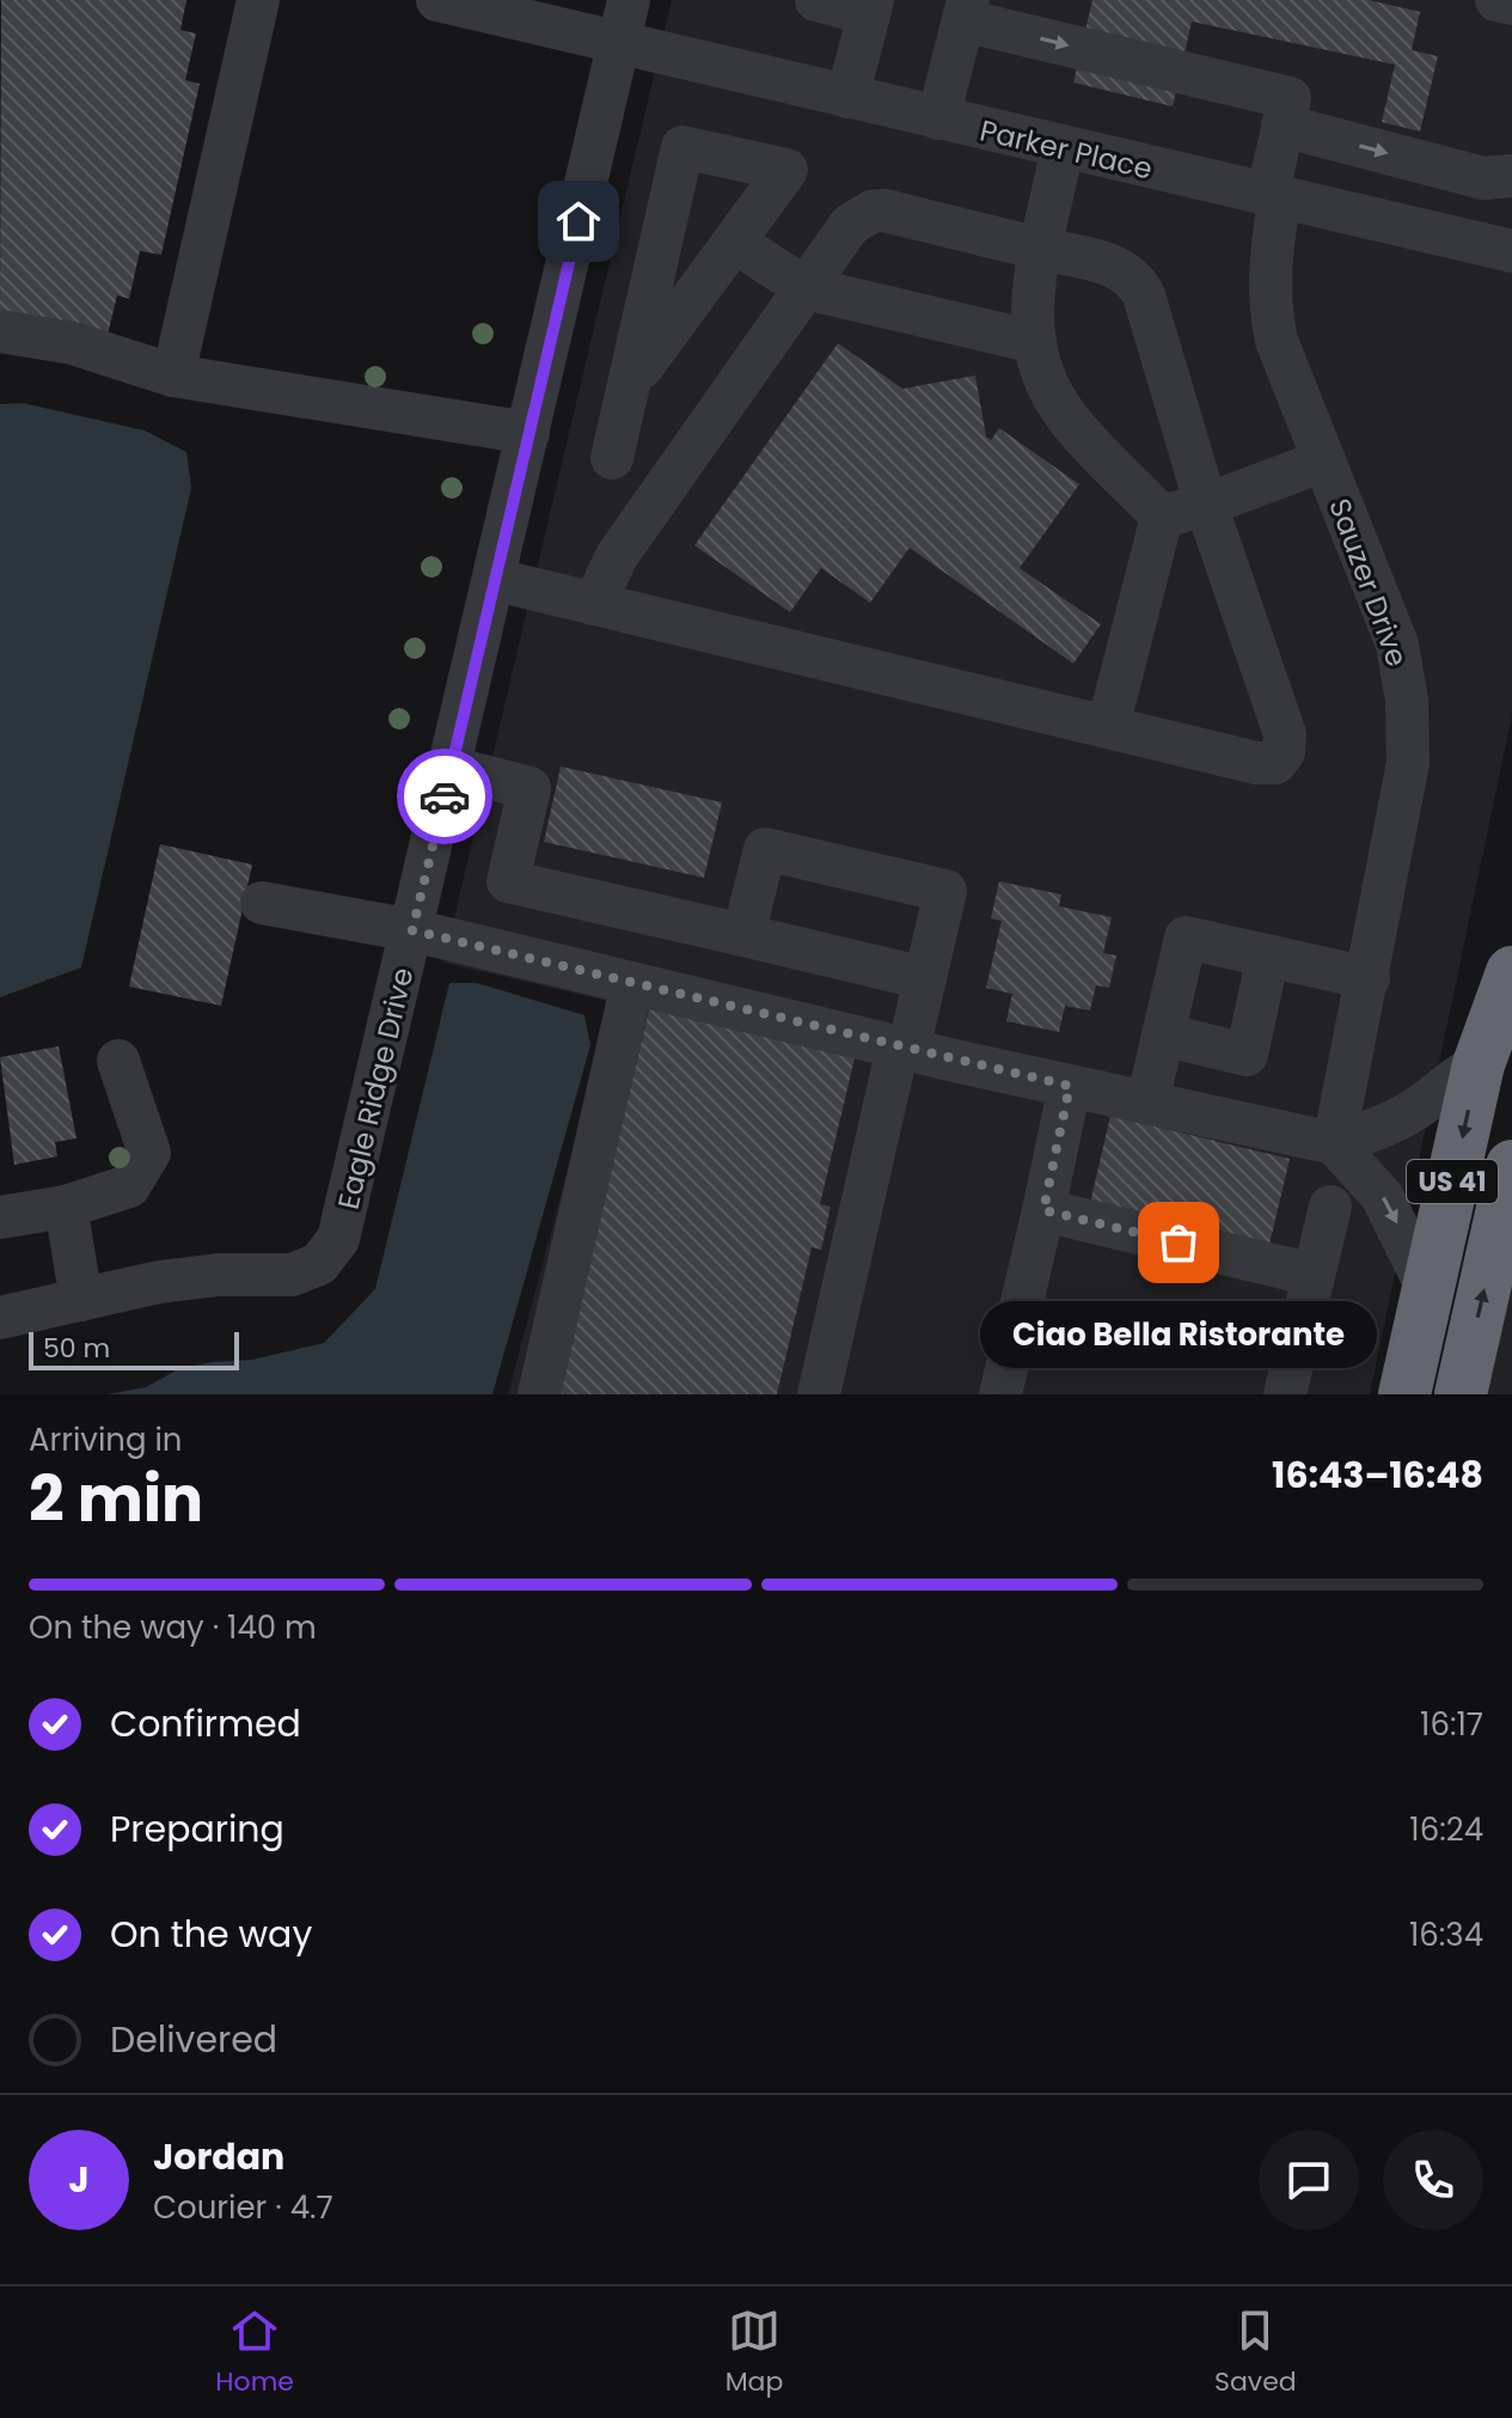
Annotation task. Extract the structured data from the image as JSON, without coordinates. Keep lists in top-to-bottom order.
{
  "streets": {
    "highway": ["US 41"],
    "street": ["Parker Place", "Sauzer Drive", "Eagle Ridge Drive"]
  },
  "crossings": [
    ["Parker Place", "Sauzer Drive"],
    ["Parker Place", "Eagle Ridge Drive"]
  ],
  "places": ["Ciao Bella Ristorante"],
  "scale_bar": "50 m",
  "page": {
    "bubble": "Ciao Bella Ristorante",
    "scale": "50 m",
    "heading": ["2 min", "Arriving in", "16:43–16:48"],
    "panel": ["Jordan", "Courier · 4.7"],
    "bar": "On the way · 140 m",
    "list": [
      ["Confirmed", "16:17"],
      ["Preparing", "16:24"],
      ["On the way", "16:34"],
      "Delivered"
    ],
    "round": "J",
    "tabs": ["Home", "Map", "Saved"]
  }
}
